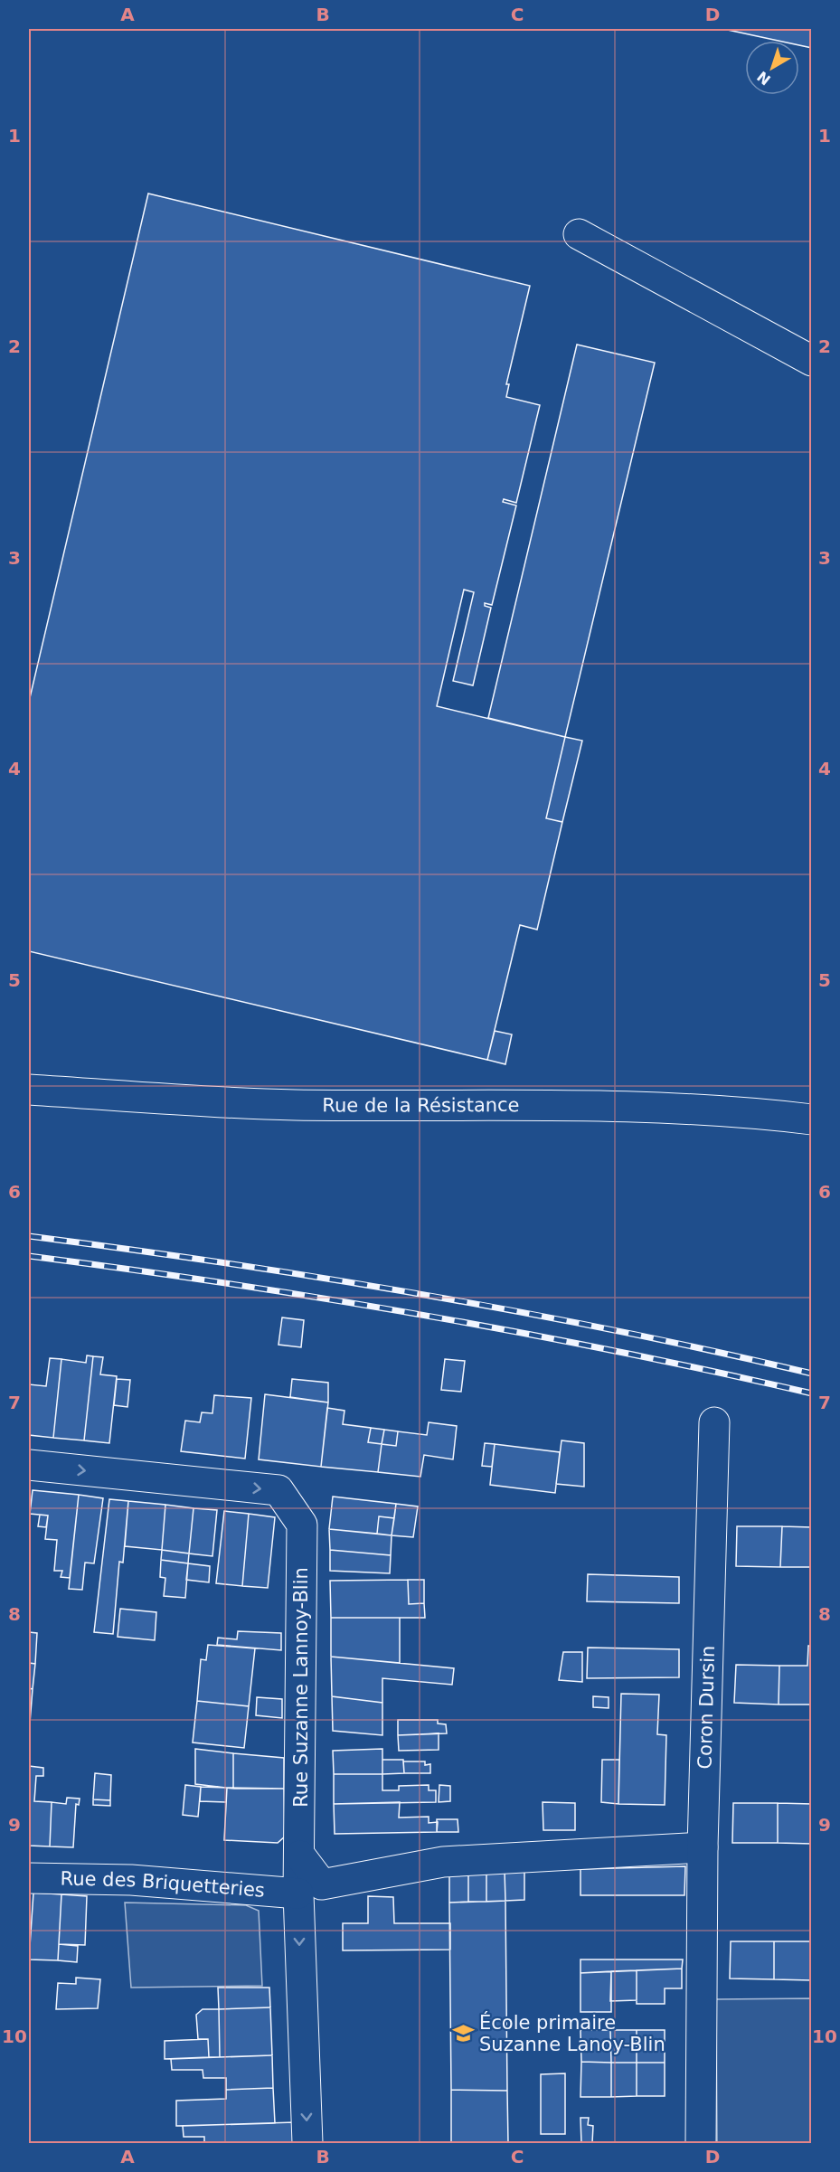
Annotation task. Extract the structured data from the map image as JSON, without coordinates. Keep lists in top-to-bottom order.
{
  "streets": {
    "street": [
      "Rue de la Résistance",
      "Rue Suzanne Lannoy-Blin",
      "Coron Dursin",
      "Rue des Briquetteries"
    ]
  },
  "crossings": [
    ["Rue Suzanne Lannoy-Blin", "Rue des Briquetteries"]
  ],
  "one_way": ["Rue Suzanne Lannoy-Blin"],
  "places": {
    "school or university": ["École primaire Suzanne Lanoy-Blin"]
  },
  "north": "bottom left",
  "grid": {
    "columns": [
      "A",
      "B",
      "C",
      "D"
    ],
    "rows": [
      "1",
      "2",
      "3",
      "4",
      "5",
      "6",
      "7",
      "8",
      "9",
      "10"
    ]
  }
}
